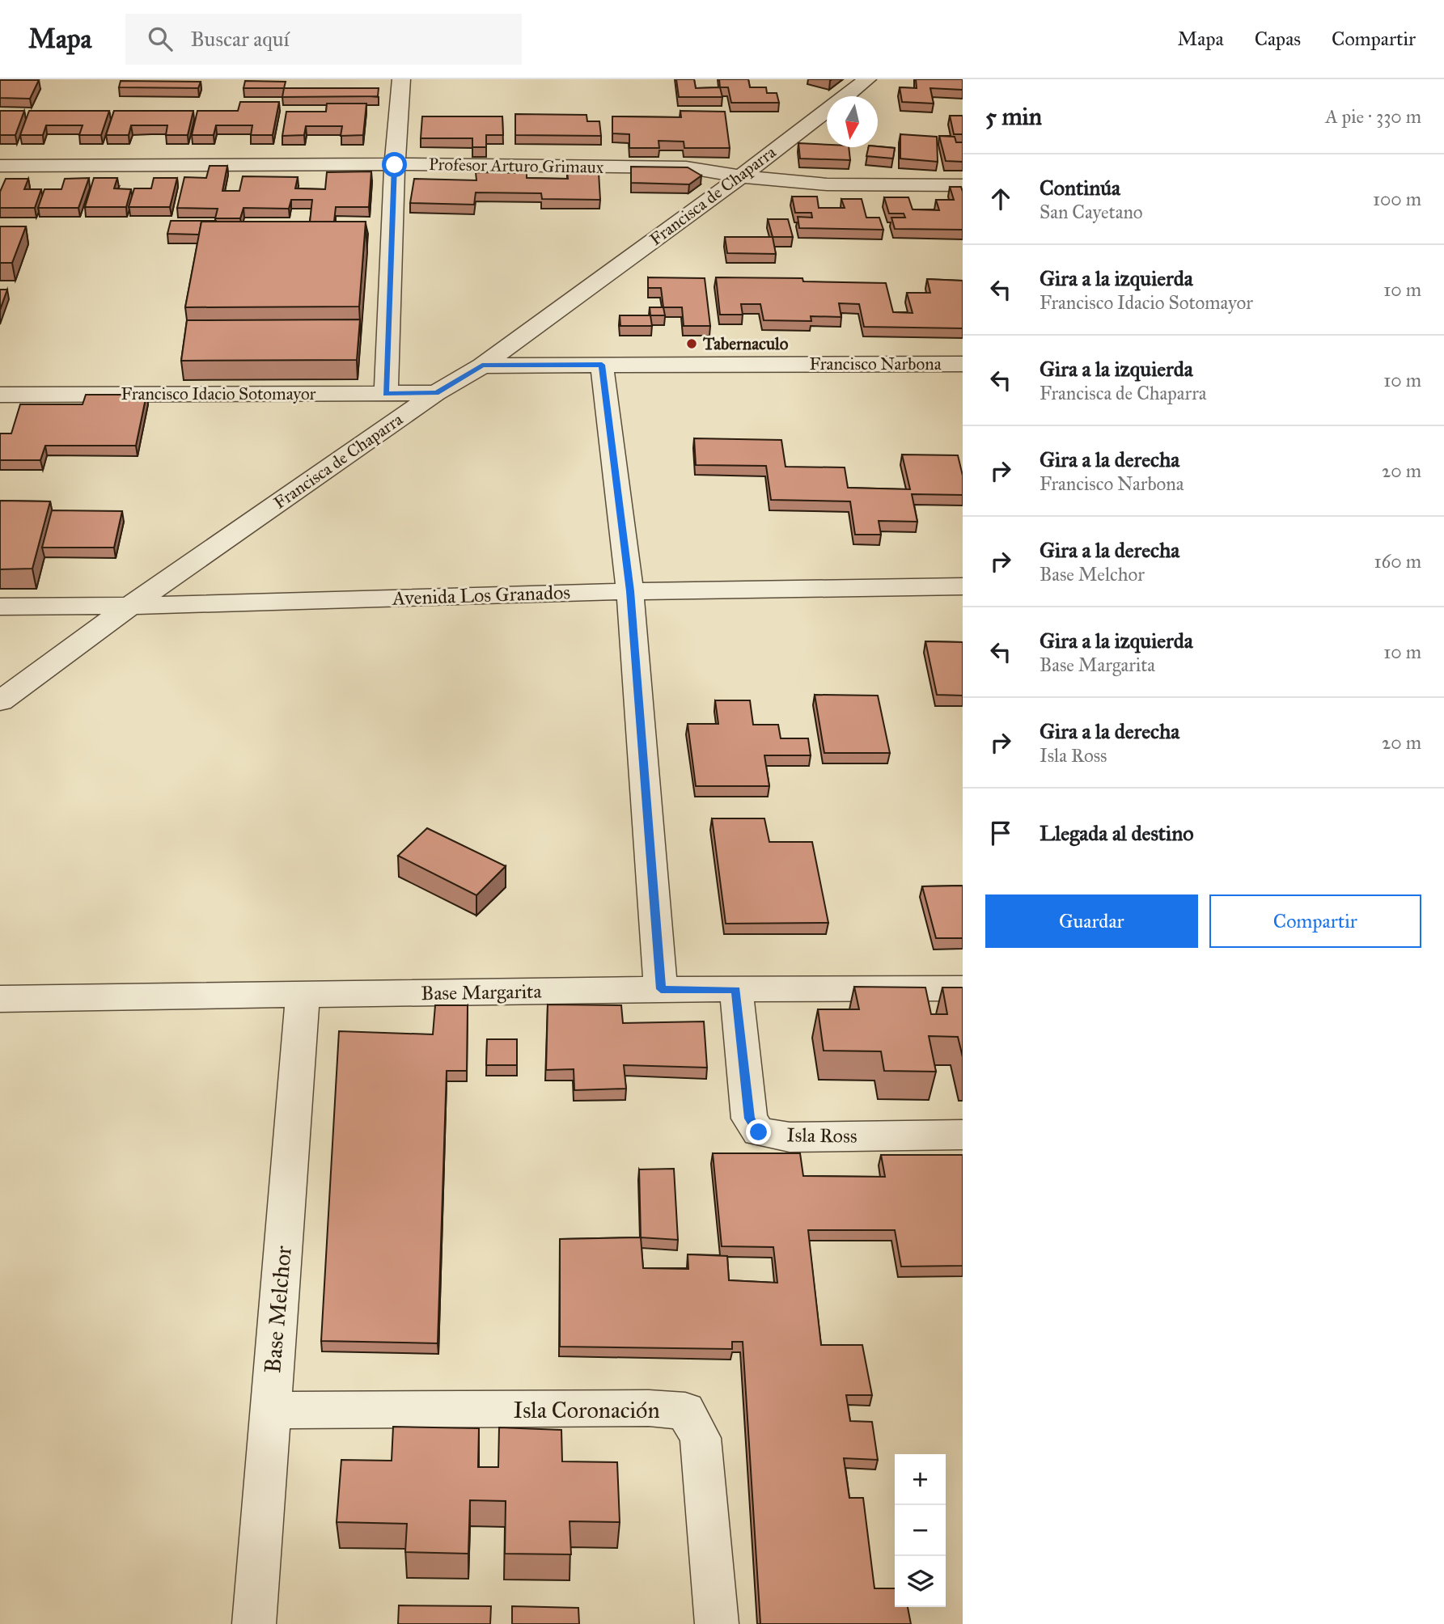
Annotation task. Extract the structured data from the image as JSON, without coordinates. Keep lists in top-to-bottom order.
{
  "streets": {
    "street": [
      "Profesor Arturo Grimaux",
      "Francisca de Chaparra",
      "Francisco Narbona",
      "Francisco Idacio Sotomayor",
      "Avenida Los Granados",
      "Base Margarita",
      "Isla Ross",
      "Base Melchor",
      "Isla Coronación"
    ]
  },
  "crossings": [
    ["Profesor Arturo Grimaux", "Francisca de Chaparra"],
    ["Francisca de Chaparra", "Francisco Narbona"],
    ["Francisca de Chaparra", "Francisco Idacio Sotomayor"],
    ["Francisca de Chaparra", "Avenida Los Granados"],
    ["Base Margarita", "Isla Ross"],
    ["Base Margarita", "Base Melchor"],
    ["Base Melchor", "Isla Coronación"]
  ],
  "places": ["Tabernaculo"],
  "north": "bottom",
  "page": {
    "header": "Mapa",
    "search": "Buscar aquí",
    "nav": ["Mapa", "Capas", "Compartir"],
    "heading": ["5 min", "A pie · 330 m"],
    "list": [
      ["Continúa", "San Cayetano", "100 m"],
      ["Gira a la izquierda", "Francisco Idacio Sotomayor", "10 m"],
      ["Gira a la izquierda", "Francisca de Chaparra", "10 m"],
      ["Gira a la derecha", "Francisco Narbona", "20 m"],
      ["Gira a la derecha", "Base Melchor", "160 m"],
      ["Gira a la izquierda", "Base Margarita", "10 m"],
      ["Gira a la derecha", "Isla Ross", "20 m"],
      "Llegada al destino"
    ],
    "buttons": ["Guardar", "Compartir"],
    "map_buttons": ["+", "−"]
  }
}
